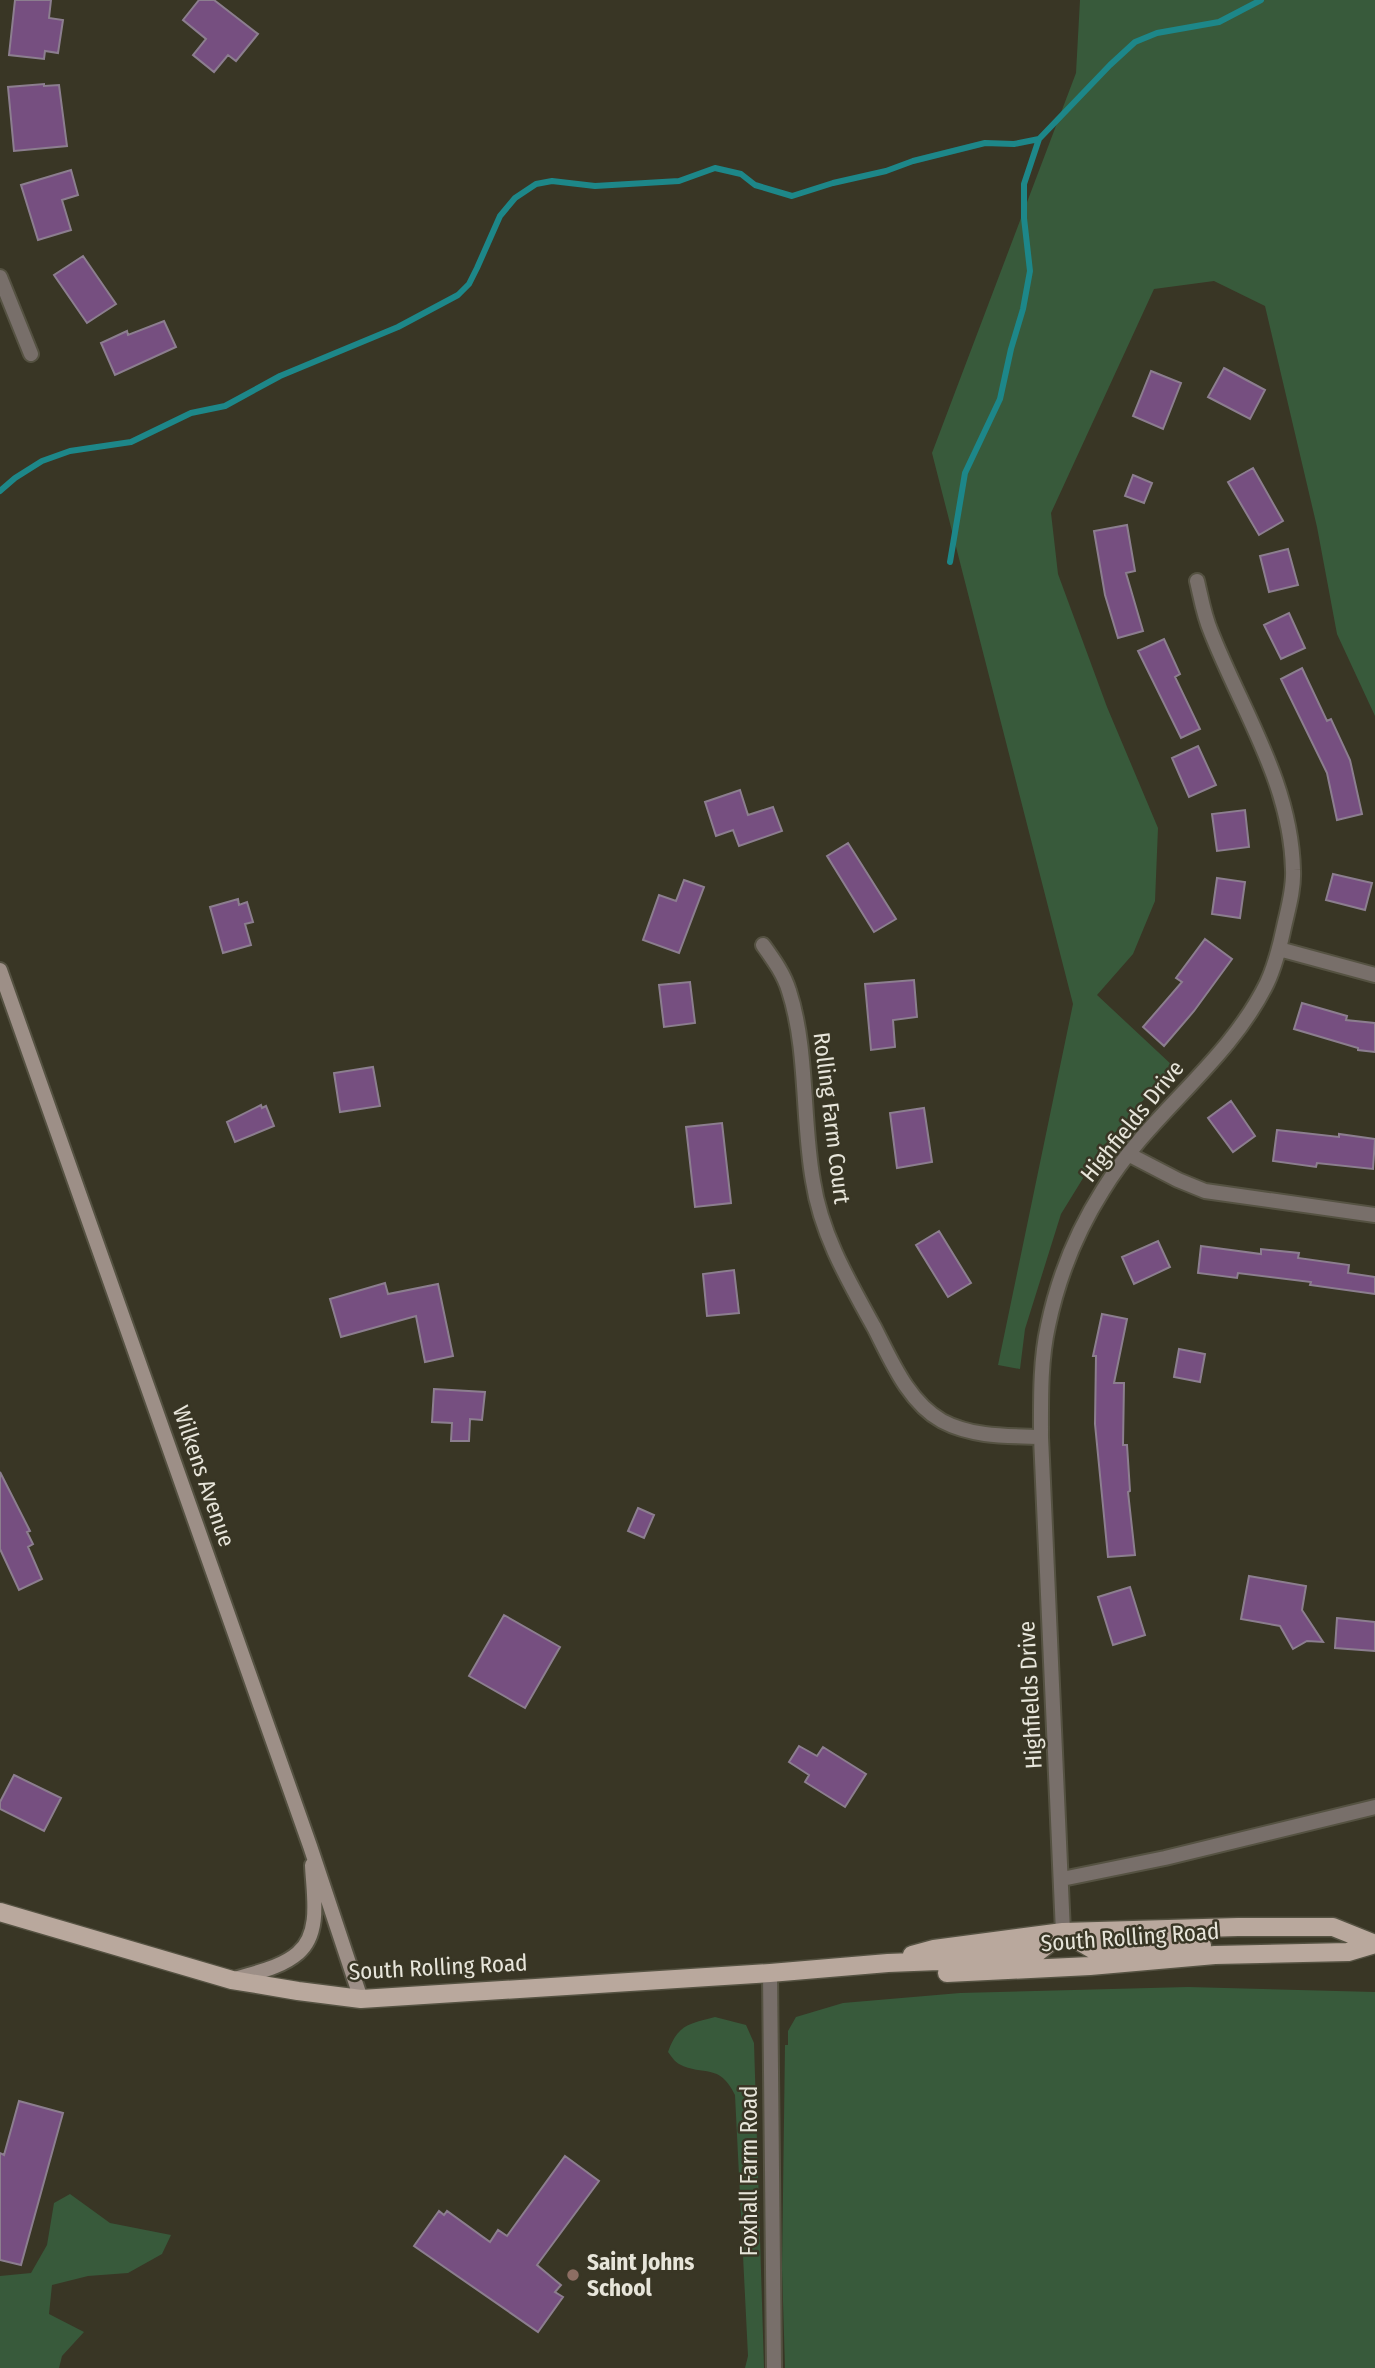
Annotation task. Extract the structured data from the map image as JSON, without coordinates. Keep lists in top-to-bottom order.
{
  "streets": {
    "main road": ["Wilkens Avenue", "South Rolling Road"],
    "street": ["Rolling Farm Court", "Highfields Drive", "Foxhall Farm Road"]
  },
  "crossings": [
    ["Rolling Farm Court", "Highfields Drive"],
    ["Highfields Drive", "South Rolling Road"],
    ["Wilkens Avenue", "South Rolling Road"],
    ["South Rolling Road", "Foxhall Farm Road"]
  ],
  "places": ["Saint Johns School"]
}
